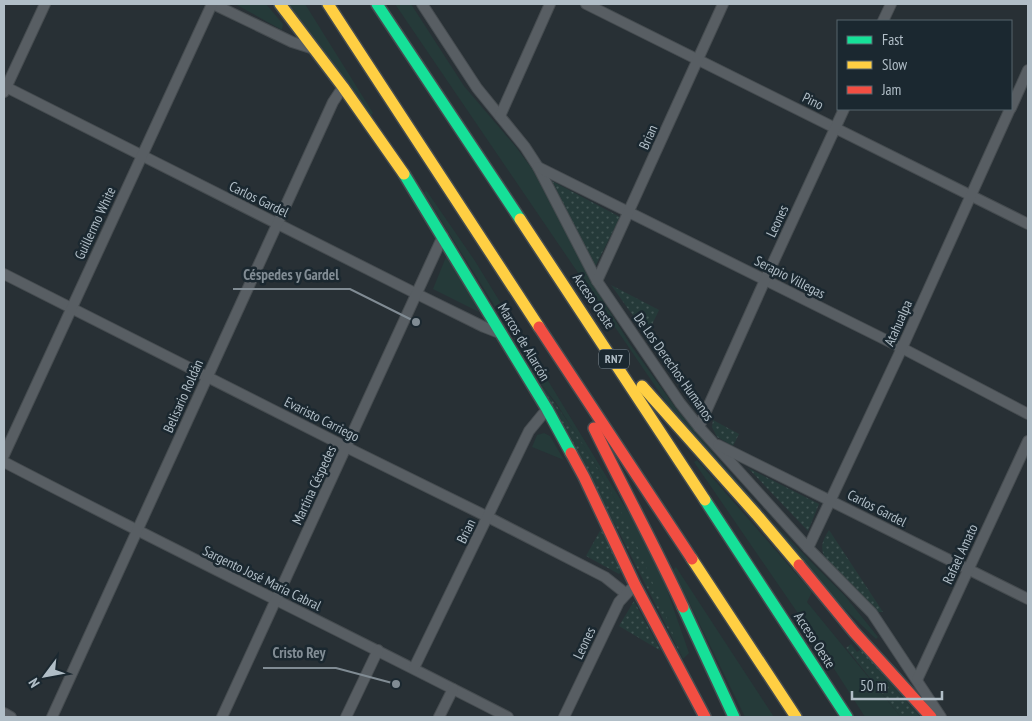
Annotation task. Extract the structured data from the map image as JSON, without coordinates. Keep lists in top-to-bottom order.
{
  "streets": {
    "main road": ["Acceso Oeste", "Marcos de Alarcón", "RN7"],
    "street": [
      "Pino",
      "Brian",
      "Carlos Gardel",
      "Leones",
      "Guillermo White",
      "Serapio Villegas",
      "Atahualpa",
      "De Los Derechos Humanos",
      "Belisario Roldán",
      "Evaristo Carriego",
      "Martina Céspedes",
      "Rafael Amato",
      "Sargento José María Cabral"
    ]
  },
  "crossings": [
    ["Pino", "Brian"],
    ["Pino", "Leones"],
    ["Pino", "Atahualpa"],
    ["Brian", "Serapio Villegas"],
    ["Brian", "Marcos de Alarcón"],
    ["Brian", "De Los Derechos Humanos"],
    ["Brian", "Evaristo Carriego"],
    ["Brian", "Sargento José María Cabral"],
    ["Carlos Gardel", "Guillermo White"],
    ["Carlos Gardel", "Atahualpa"],
    ["Carlos Gardel", "Marcos de Alarcón"],
    ["Carlos Gardel", "De Los Derechos Humanos"],
    ["Carlos Gardel", "Belisario Roldán"],
    ["Carlos Gardel", "Martina Céspedes"],
    ["Carlos Gardel", "Rafael Amato"],
    ["Leones", "Serapio Villegas"],
    ["Leones", "Marcos de Alarcón"],
    ["Leones", "De Los Derechos Humanos"],
    ["Leones", "Evaristo Carriego"],
    ["Guillermo White", "Evaristo Carriego"],
    ["Serapio Villegas", "Atahualpa"],
    ["Serapio Villegas", "De Los Derechos Humanos"],
    ["Atahualpa", "De Los Derechos Humanos"],
    ["Marcos de Alarcón", "Belisario Roldán"],
    ["Marcos de Alarcón", "Martina Céspedes"],
    ["De Los Derechos Humanos", "Rafael Amato"],
    ["Belisario Roldán", "Evaristo Carriego"],
    ["Belisario Roldán", "Sargento José María Cabral"],
    ["Evaristo Carriego", "Martina Céspedes"],
    ["Martina Céspedes", "Sargento José María Cabral"]
  ],
  "places": ["Céspedes y Gardel", "Cristo Rey"],
  "legend": ["Fast", "Slow", "Jam"],
  "scale_bar": "50 m",
  "north": "bottom left"
}
